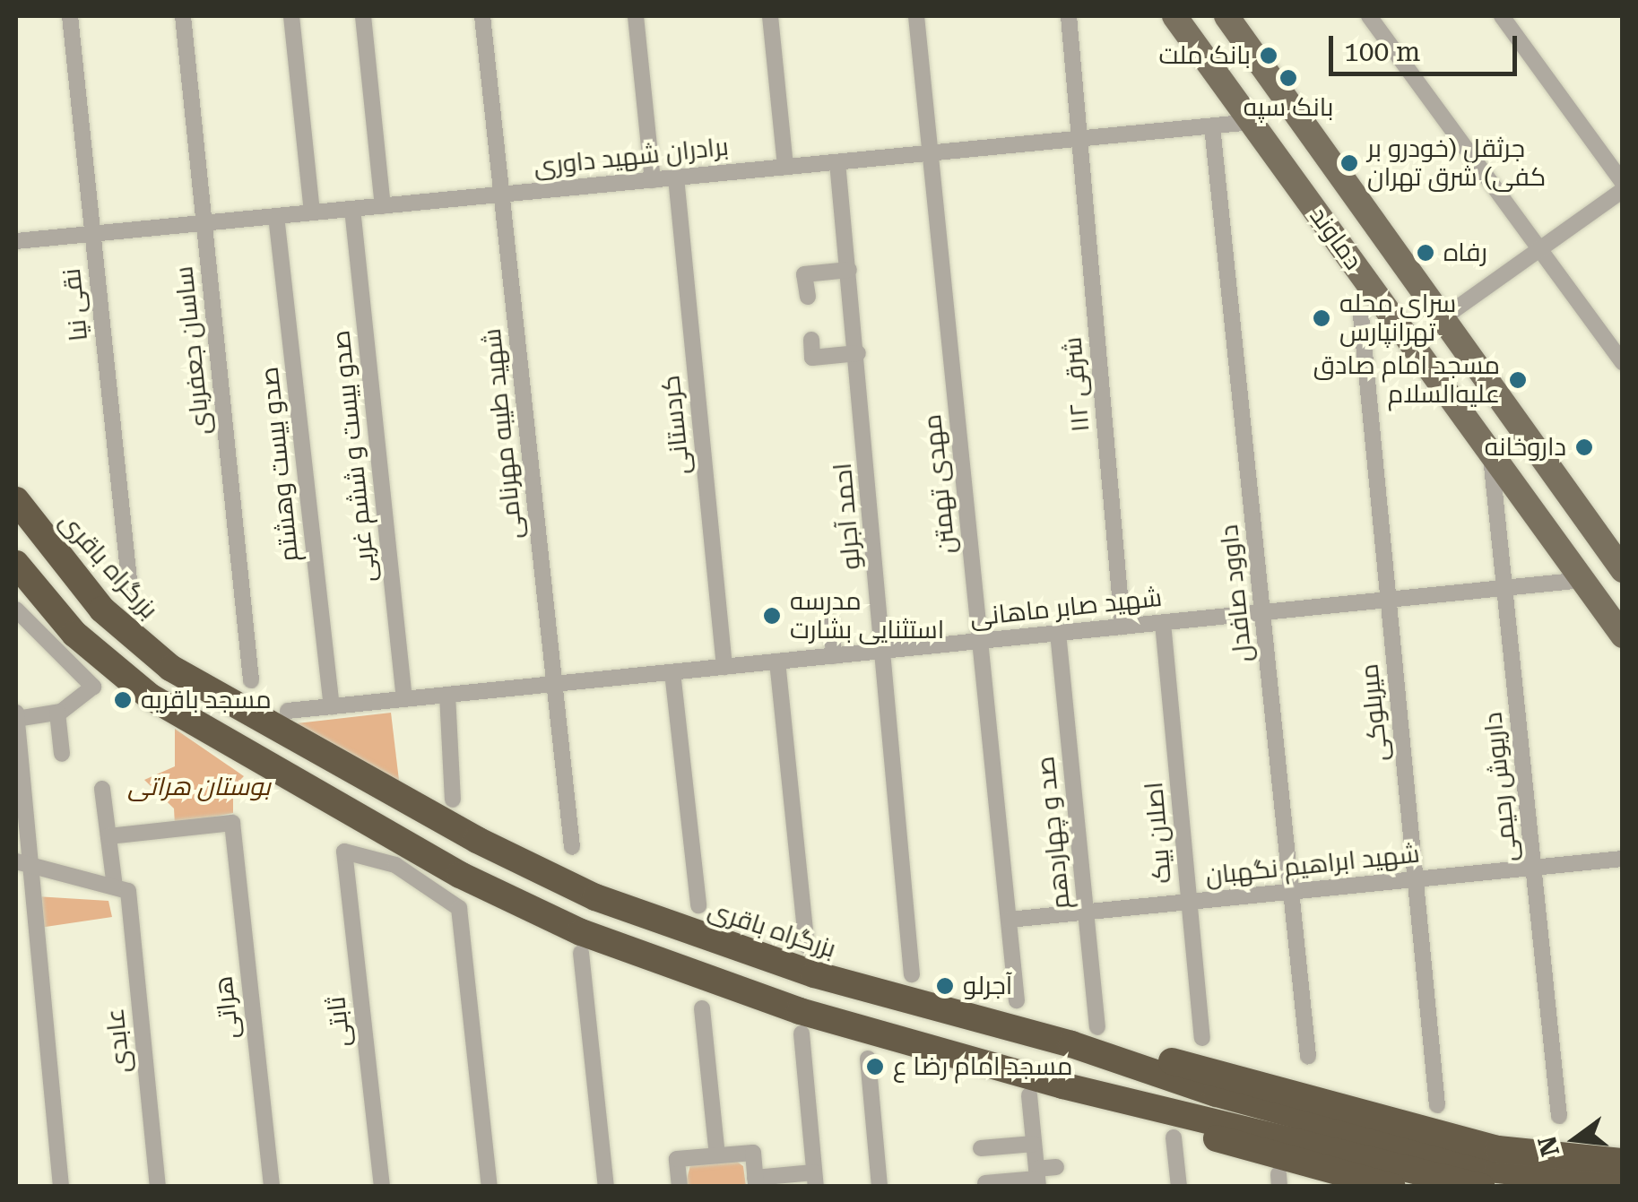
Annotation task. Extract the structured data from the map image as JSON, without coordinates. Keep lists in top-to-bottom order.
{
  "streets": {
    "highway": ["بزرگراه باقری"],
    "main road": ["دماوند"],
    "street": [
      "برادران شهید داوری",
      "نقی نیا",
      "ساسان جعفربای",
      "۱۱۲ شرقی",
      "کردستانی",
      "شهید طیبه مهرنامی",
      "صدو بیست و ششم غربی",
      "صدو بیست وهشتم",
      "مهدی تهمتن",
      "احمد آجرلو",
      "داوود صافدل",
      "شهید صابر ماهانی",
      "میربلوکی",
      "داریوش رحیمی",
      "صد و چهاردهم",
      "اصلان بیک",
      "شهید ابراهیم نگهبان",
      "هراتی",
      "ثابتی",
      "عابدی"
    ]
  },
  "crossings": [
    ["برادران شهید داوری", "دماوند"],
    ["برادران شهید داوری", "نقی نیا"],
    ["برادران شهید داوری", "ساسان جعفربای"],
    ["برادران شهید داوری", "۱۱۲ شرقی"],
    ["برادران شهید داوری", "کردستانی"],
    ["برادران شهید داوری", "شهید طیبه مهرنامی"],
    ["برادران شهید داوری", "صدو بیست و ششم غربی"],
    ["برادران شهید داوری", "صدو بیست وهشتم"],
    ["برادران شهید داوری", "مهدی تهمتن"],
    ["برادران شهید داوری", "احمد آجرلو"],
    ["برادران شهید داوری", "داوود صافدل"],
    ["دماوند", "شهید صابر ماهانی"],
    ["دماوند", "داریوش رحیمی"],
    ["۱۱۲ شرقی", "شهید صابر ماهانی"],
    ["کردستانی", "شهید صابر ماهانی"],
    ["شهید طیبه مهرنامی", "شهید صابر ماهانی"],
    ["صدو بیست و ششم غربی", "شهید صابر ماهانی"],
    ["صدو بیست وهشتم", "شهید صابر ماهانی"],
    ["مهدی تهمتن", "شهید صابر ماهانی"],
    ["مهدی تهمتن", "شهید ابراهیم نگهبان"],
    ["احمد آجرلو", "شهید صابر ماهانی"],
    ["داوود صافدل", "شهید صابر ماهانی"],
    ["داوود صافدل", "شهید ابراهیم نگهبان"],
    ["شهید صابر ماهانی", "میربلوکی"],
    ["شهید صابر ماهانی", "داریوش رحیمی"],
    ["شهید صابر ماهانی", "صد و چهاردهم"],
    ["شهید صابر ماهانی", "اصلان بیک"],
    ["میربلوکی", "شهید ابراهیم نگهبان"],
    ["داریوش رحیمی", "شهید ابراهیم نگهبان"],
    ["صد و چهاردهم", "شهید ابراهیم نگهبان"],
    ["اصلان بیک", "شهید ابراهیم نگهبان"],
    ["هراتی", "عابدی"]
  ],
  "parks": ["بوستان هراتی"],
  "places": [
    "بانک ملت",
    "بانک سپه",
    "جرثقل (خودرو بر کفی) شرق تهران",
    "رفاه",
    "سرای محله تهرانپارس",
    "مسجد امام صادق علیه‌السلام",
    "داروخانه",
    "مدرسه استثنایی بشارت",
    "مسجد باقریه",
    "آجرلو",
    "مسجد امام رضا ع"
  ],
  "scale_bar": "100 m",
  "north": "left"
}
